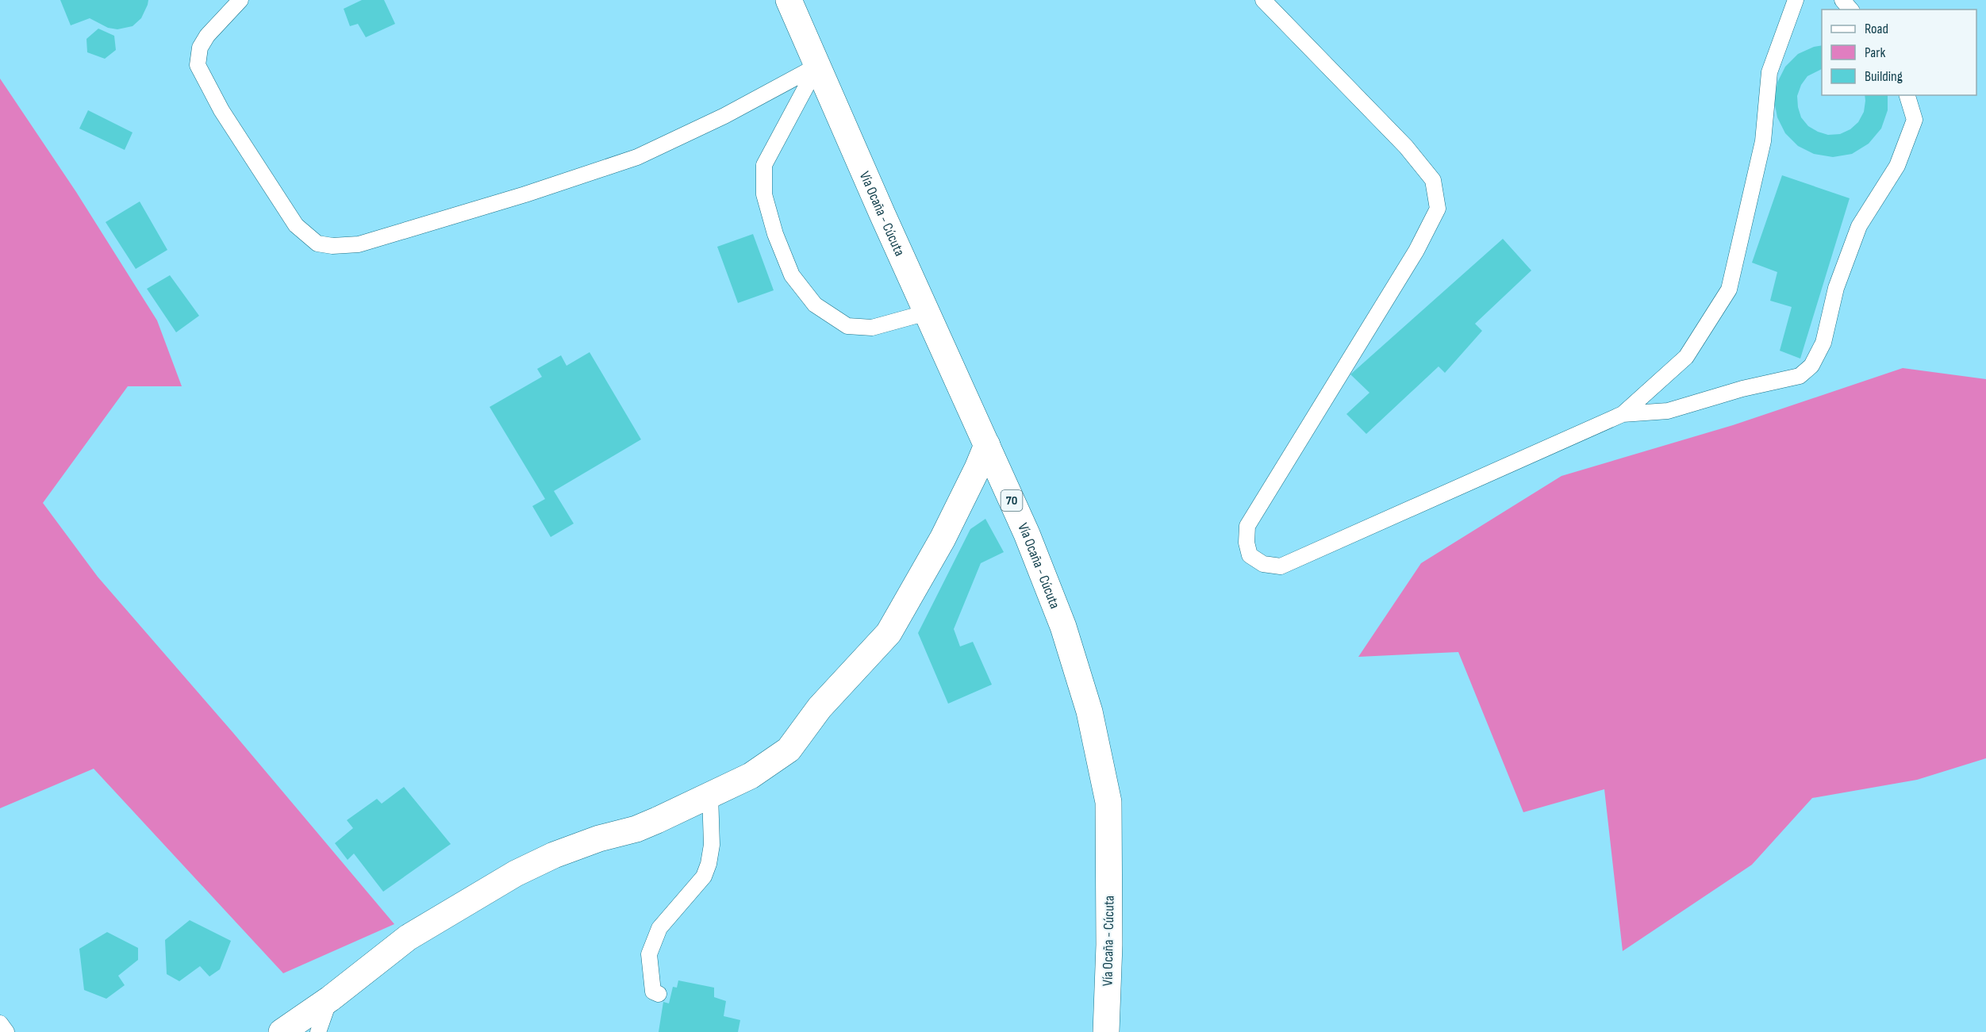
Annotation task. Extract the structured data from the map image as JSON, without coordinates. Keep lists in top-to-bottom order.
{
  "streets": {
    "main road": ["Vía Ocaña - Cúcuta", "70"]
  },
  "legend": ["Road", "Park", "Building"]
}
